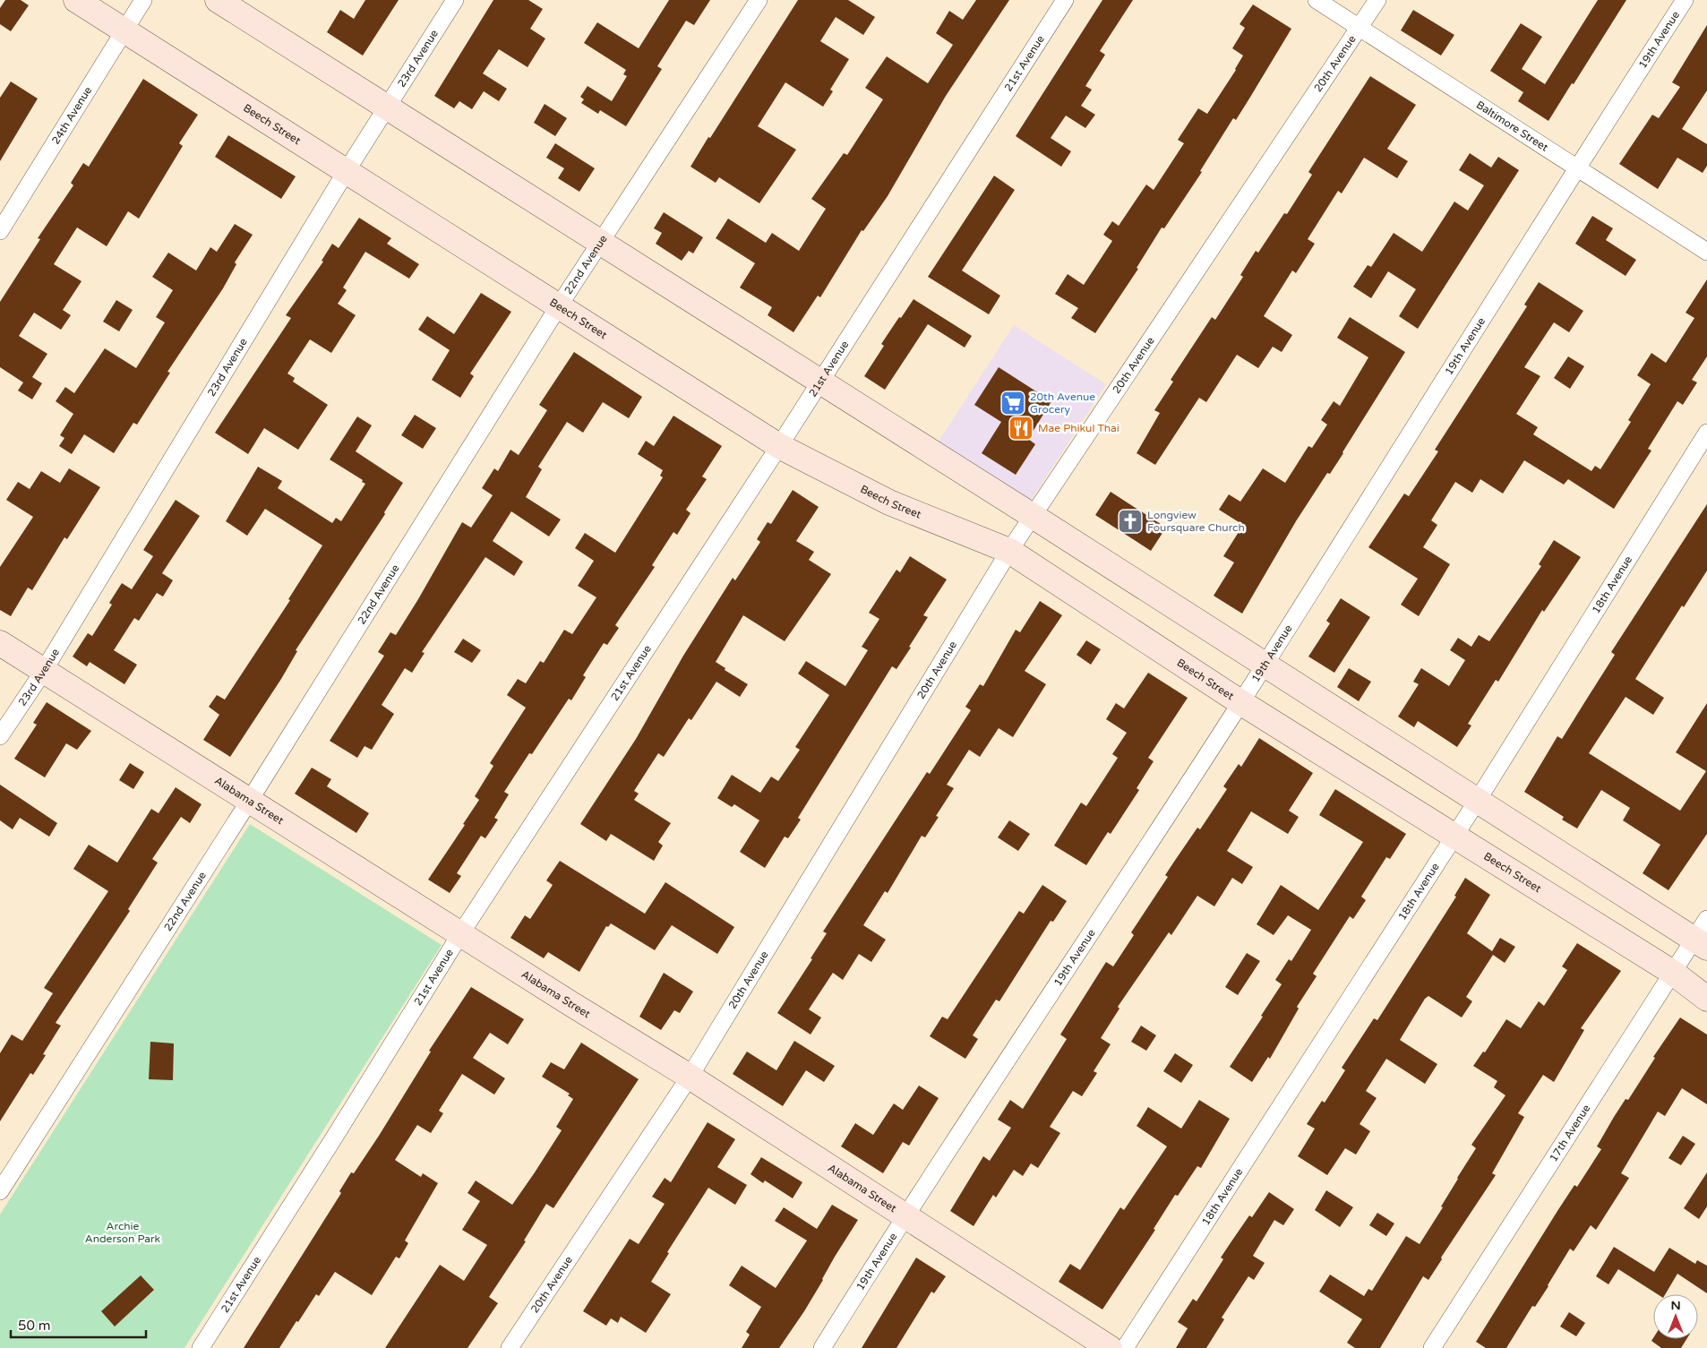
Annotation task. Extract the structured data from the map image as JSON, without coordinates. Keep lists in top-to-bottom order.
{
  "streets": {
    "street": [
      "19th Avenue",
      "23rd Avenue",
      "21st Avenue",
      "20th Avenue",
      "24th Avenue",
      "Beech Street",
      "Baltimore Street",
      "22nd Avenue",
      "18th Avenue",
      "Alabama Street",
      "17th Avenue"
    ]
  },
  "crossings": [
    ["19th Avenue", "Beech Street"],
    ["19th Avenue", "Baltimore Street"],
    ["19th Avenue", "Alabama Street"],
    ["23rd Avenue", "Beech Street"],
    ["23rd Avenue", "Alabama Street"],
    ["21st Avenue", "Beech Street"],
    ["21st Avenue", "Alabama Street"],
    ["20th Avenue", "Beech Street"],
    ["20th Avenue", "Baltimore Street"],
    ["20th Avenue", "Alabama Street"],
    ["24th Avenue", "Beech Street"],
    ["Beech Street", "22nd Avenue"],
    ["Beech Street", "18th Avenue"],
    ["Beech Street", "17th Avenue"],
    ["22nd Avenue", "Alabama Street"]
  ],
  "parks": ["Archie Anderson Park"],
  "places": {
    "supermarket": ["20th Avenue Grocery"],
    "restaurant": ["Mae Phikul Thai"],
    "church": ["Longview Foursquare Church"]
  },
  "scale_bar": "50 m",
  "north": "top"
}
